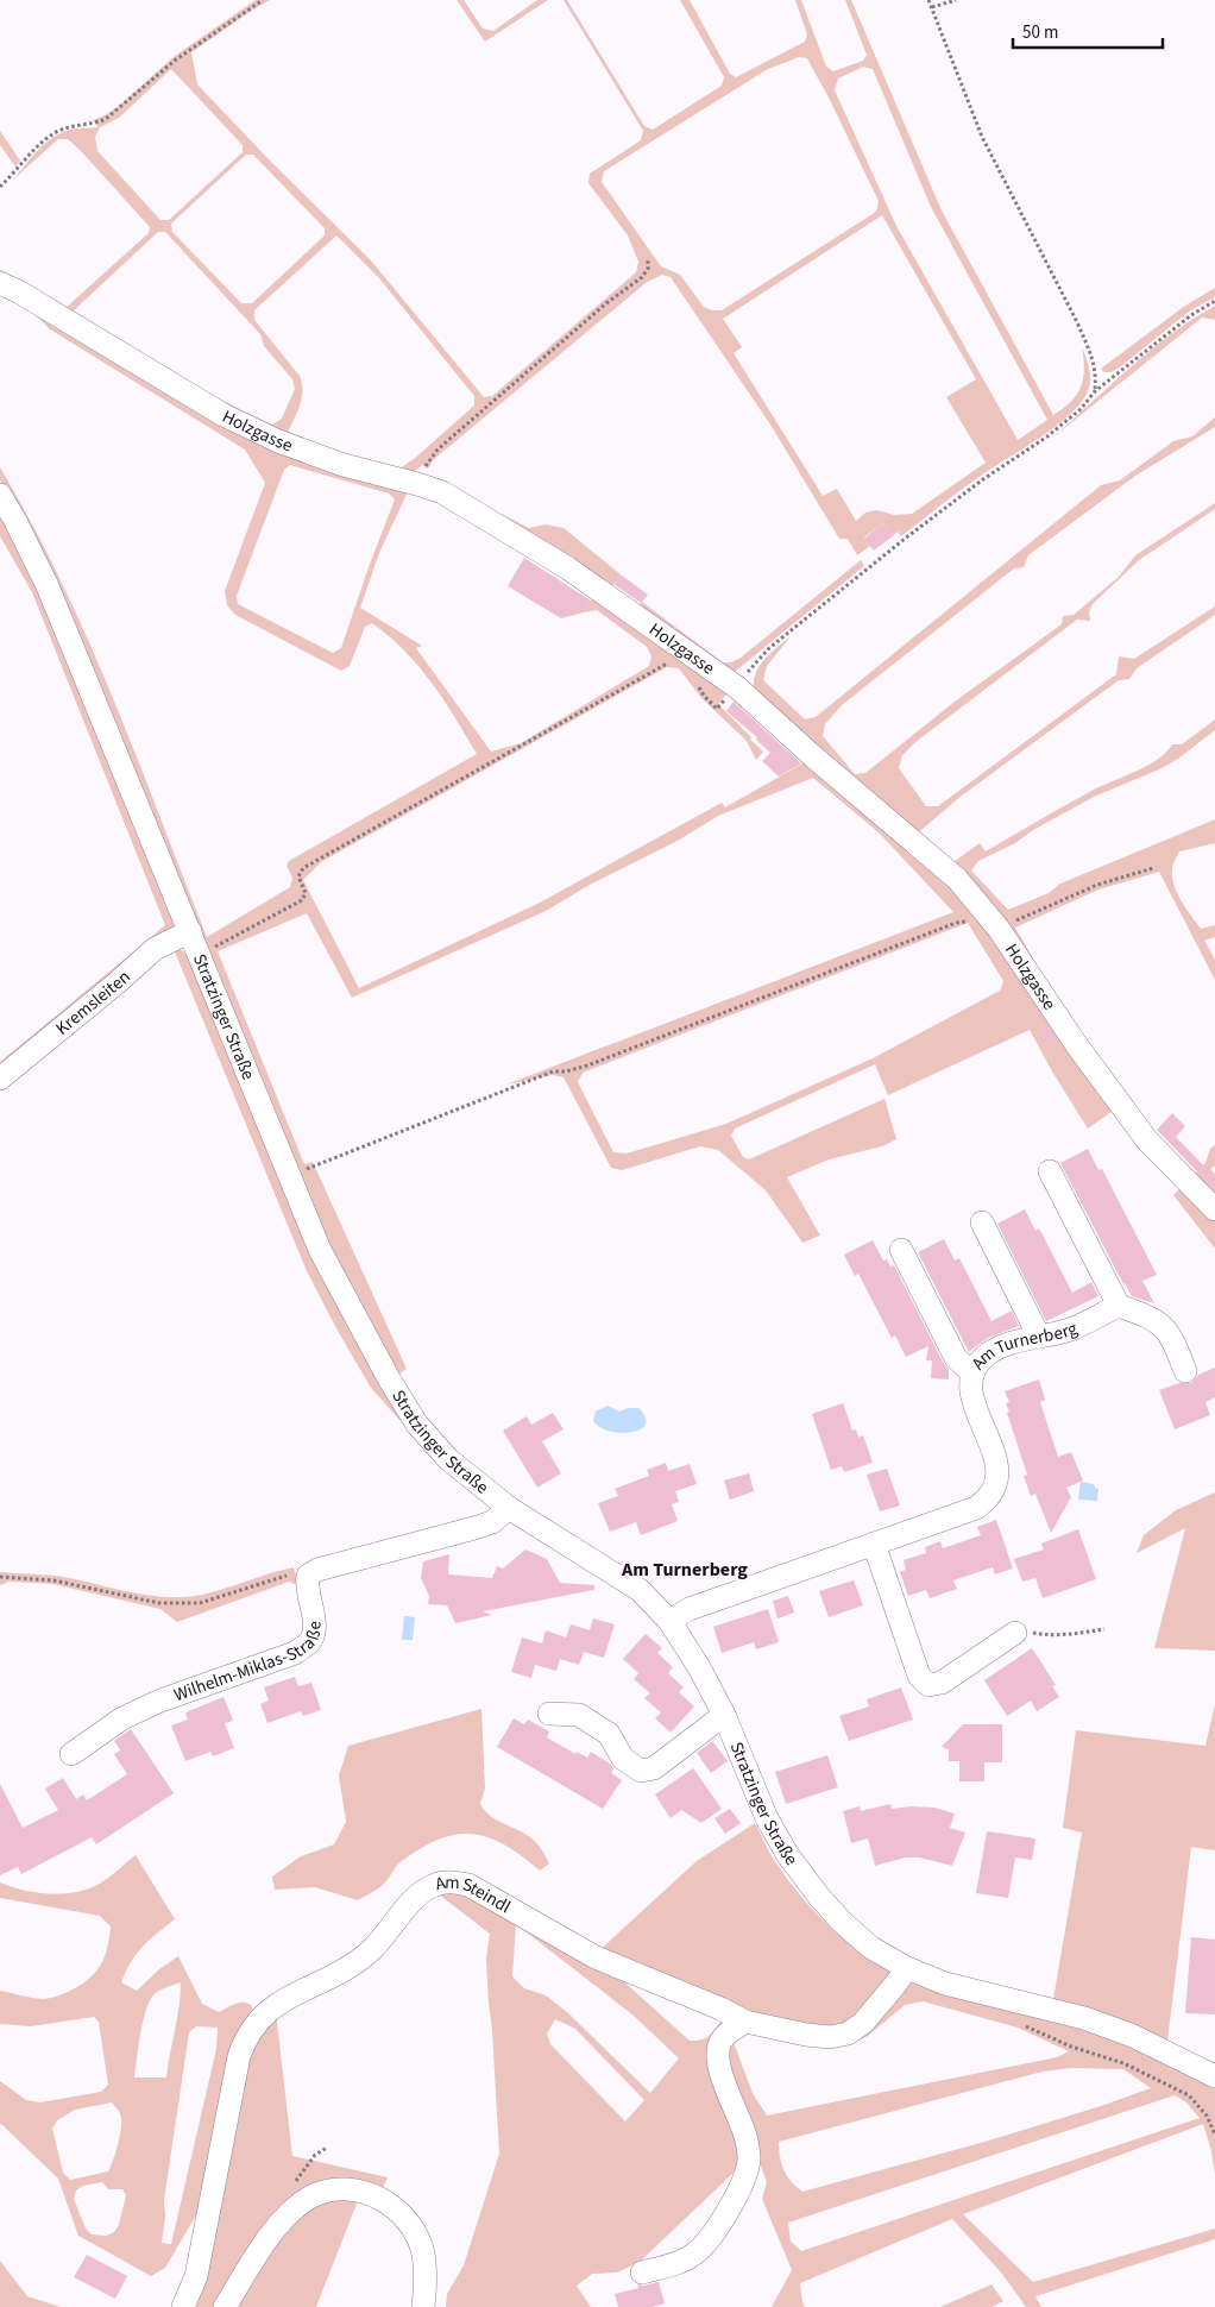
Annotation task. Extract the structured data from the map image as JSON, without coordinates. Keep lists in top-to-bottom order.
{
  "streets": {
    "street": [
      "Holzgasse",
      "Kremsleiten",
      "Stratzinger Straße",
      "Am Turnerberg",
      "Wilhelm-Miklas-Straße",
      "Am Steindl"
    ]
  },
  "crossings": [
    ["Kremsleiten", "Stratzinger Straße"],
    ["Stratzinger Straße", "Am Turnerberg"],
    ["Stratzinger Straße", "Am Steindl"]
  ],
  "districts": ["Am Turnerberg"],
  "scale_bar": "50 m"
}
